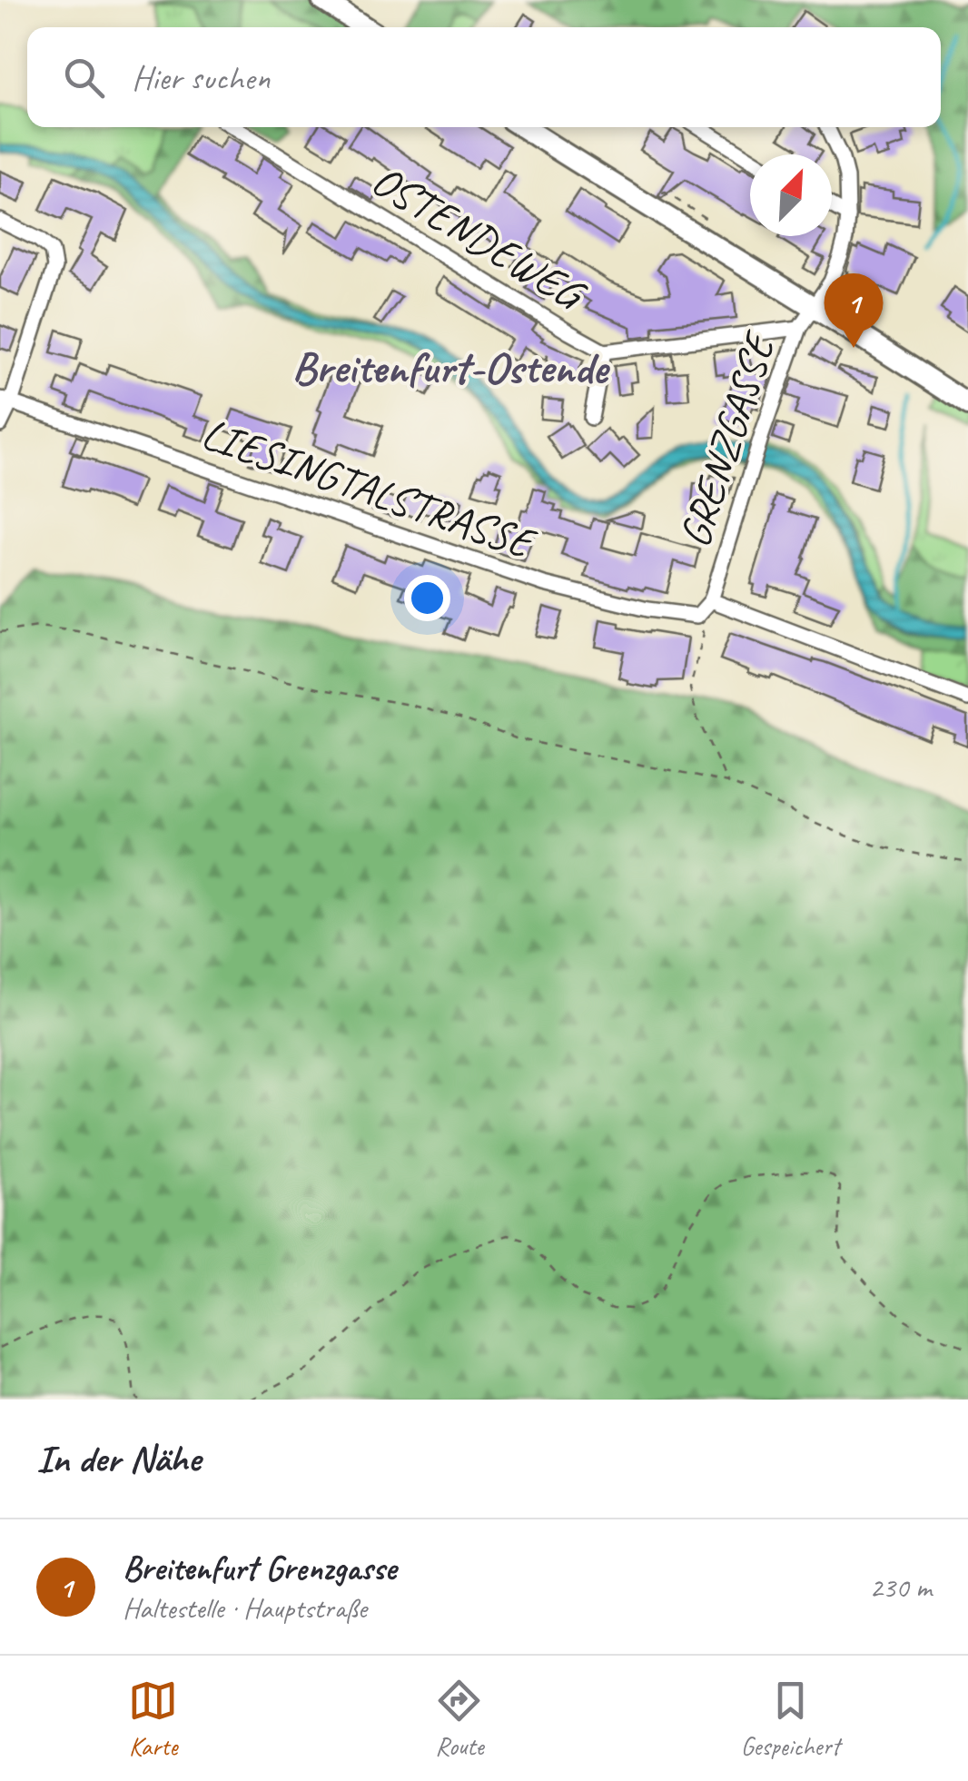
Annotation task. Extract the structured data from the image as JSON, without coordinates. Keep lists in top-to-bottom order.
{
  "streets": {
    "street": ["OSTENDEWEG", "GRENZGASSE", "LIESINGTALSTRASSE"]
  },
  "crossings": [
    ["OSTENDEWEG", "GRENZGASSE"]
  ],
  "districts": ["Breitenfurt-Ostende"],
  "north": "top right",
  "page": {
    "search": "Hier suchen",
    "pins": "1",
    "heading": "In der Nähe",
    "list": [
      {
        "mark": "1",
        "name": "Breitenfurt Grenzgasse",
        "note": "Haltestelle · Hauptstraße",
        "value": "230 m"
      }
    ],
    "nav": ["Karte", "Route", "Gespeichert"]
  }
}
